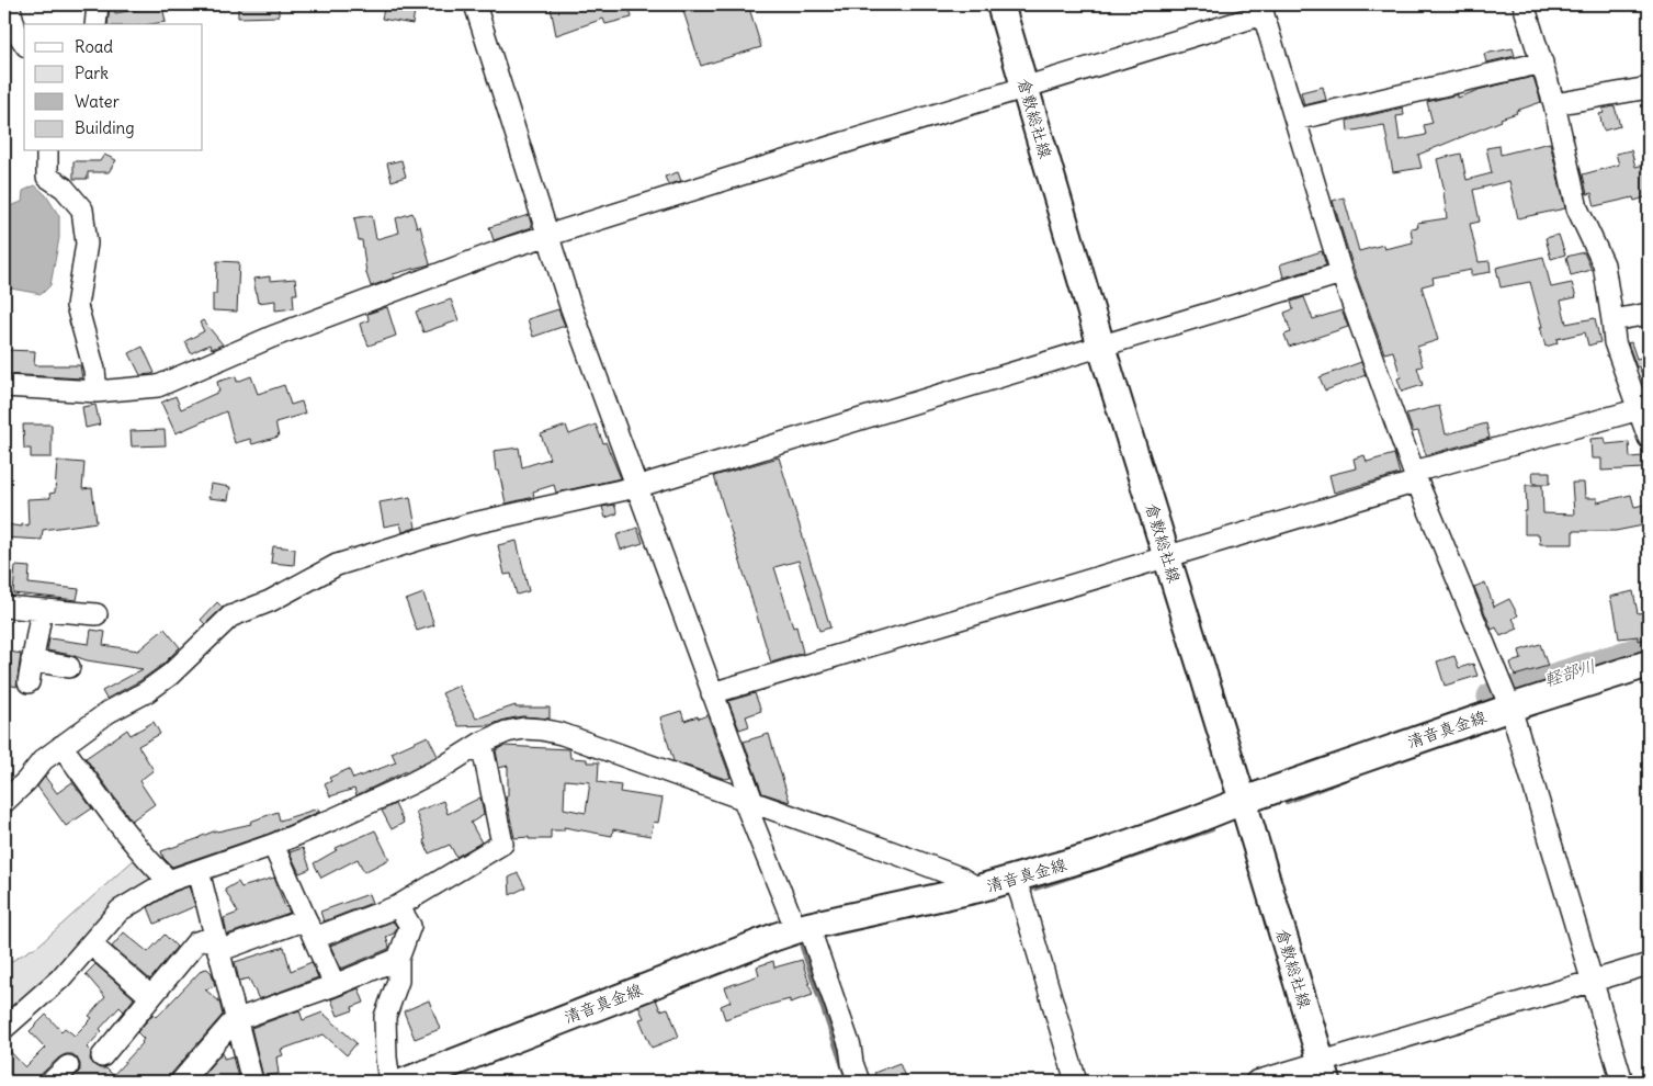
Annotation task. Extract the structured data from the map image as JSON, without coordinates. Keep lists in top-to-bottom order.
{
  "streets": {
    "main road": ["倉敷総社線", "清音真金線"]
  },
  "crossings": [
    ["倉敷総社線", "清音真金線"]
  ],
  "water": ["軽部川"],
  "legend": [
    "Road",
    "Park",
    "Water",
    "Building"
  ]
}
